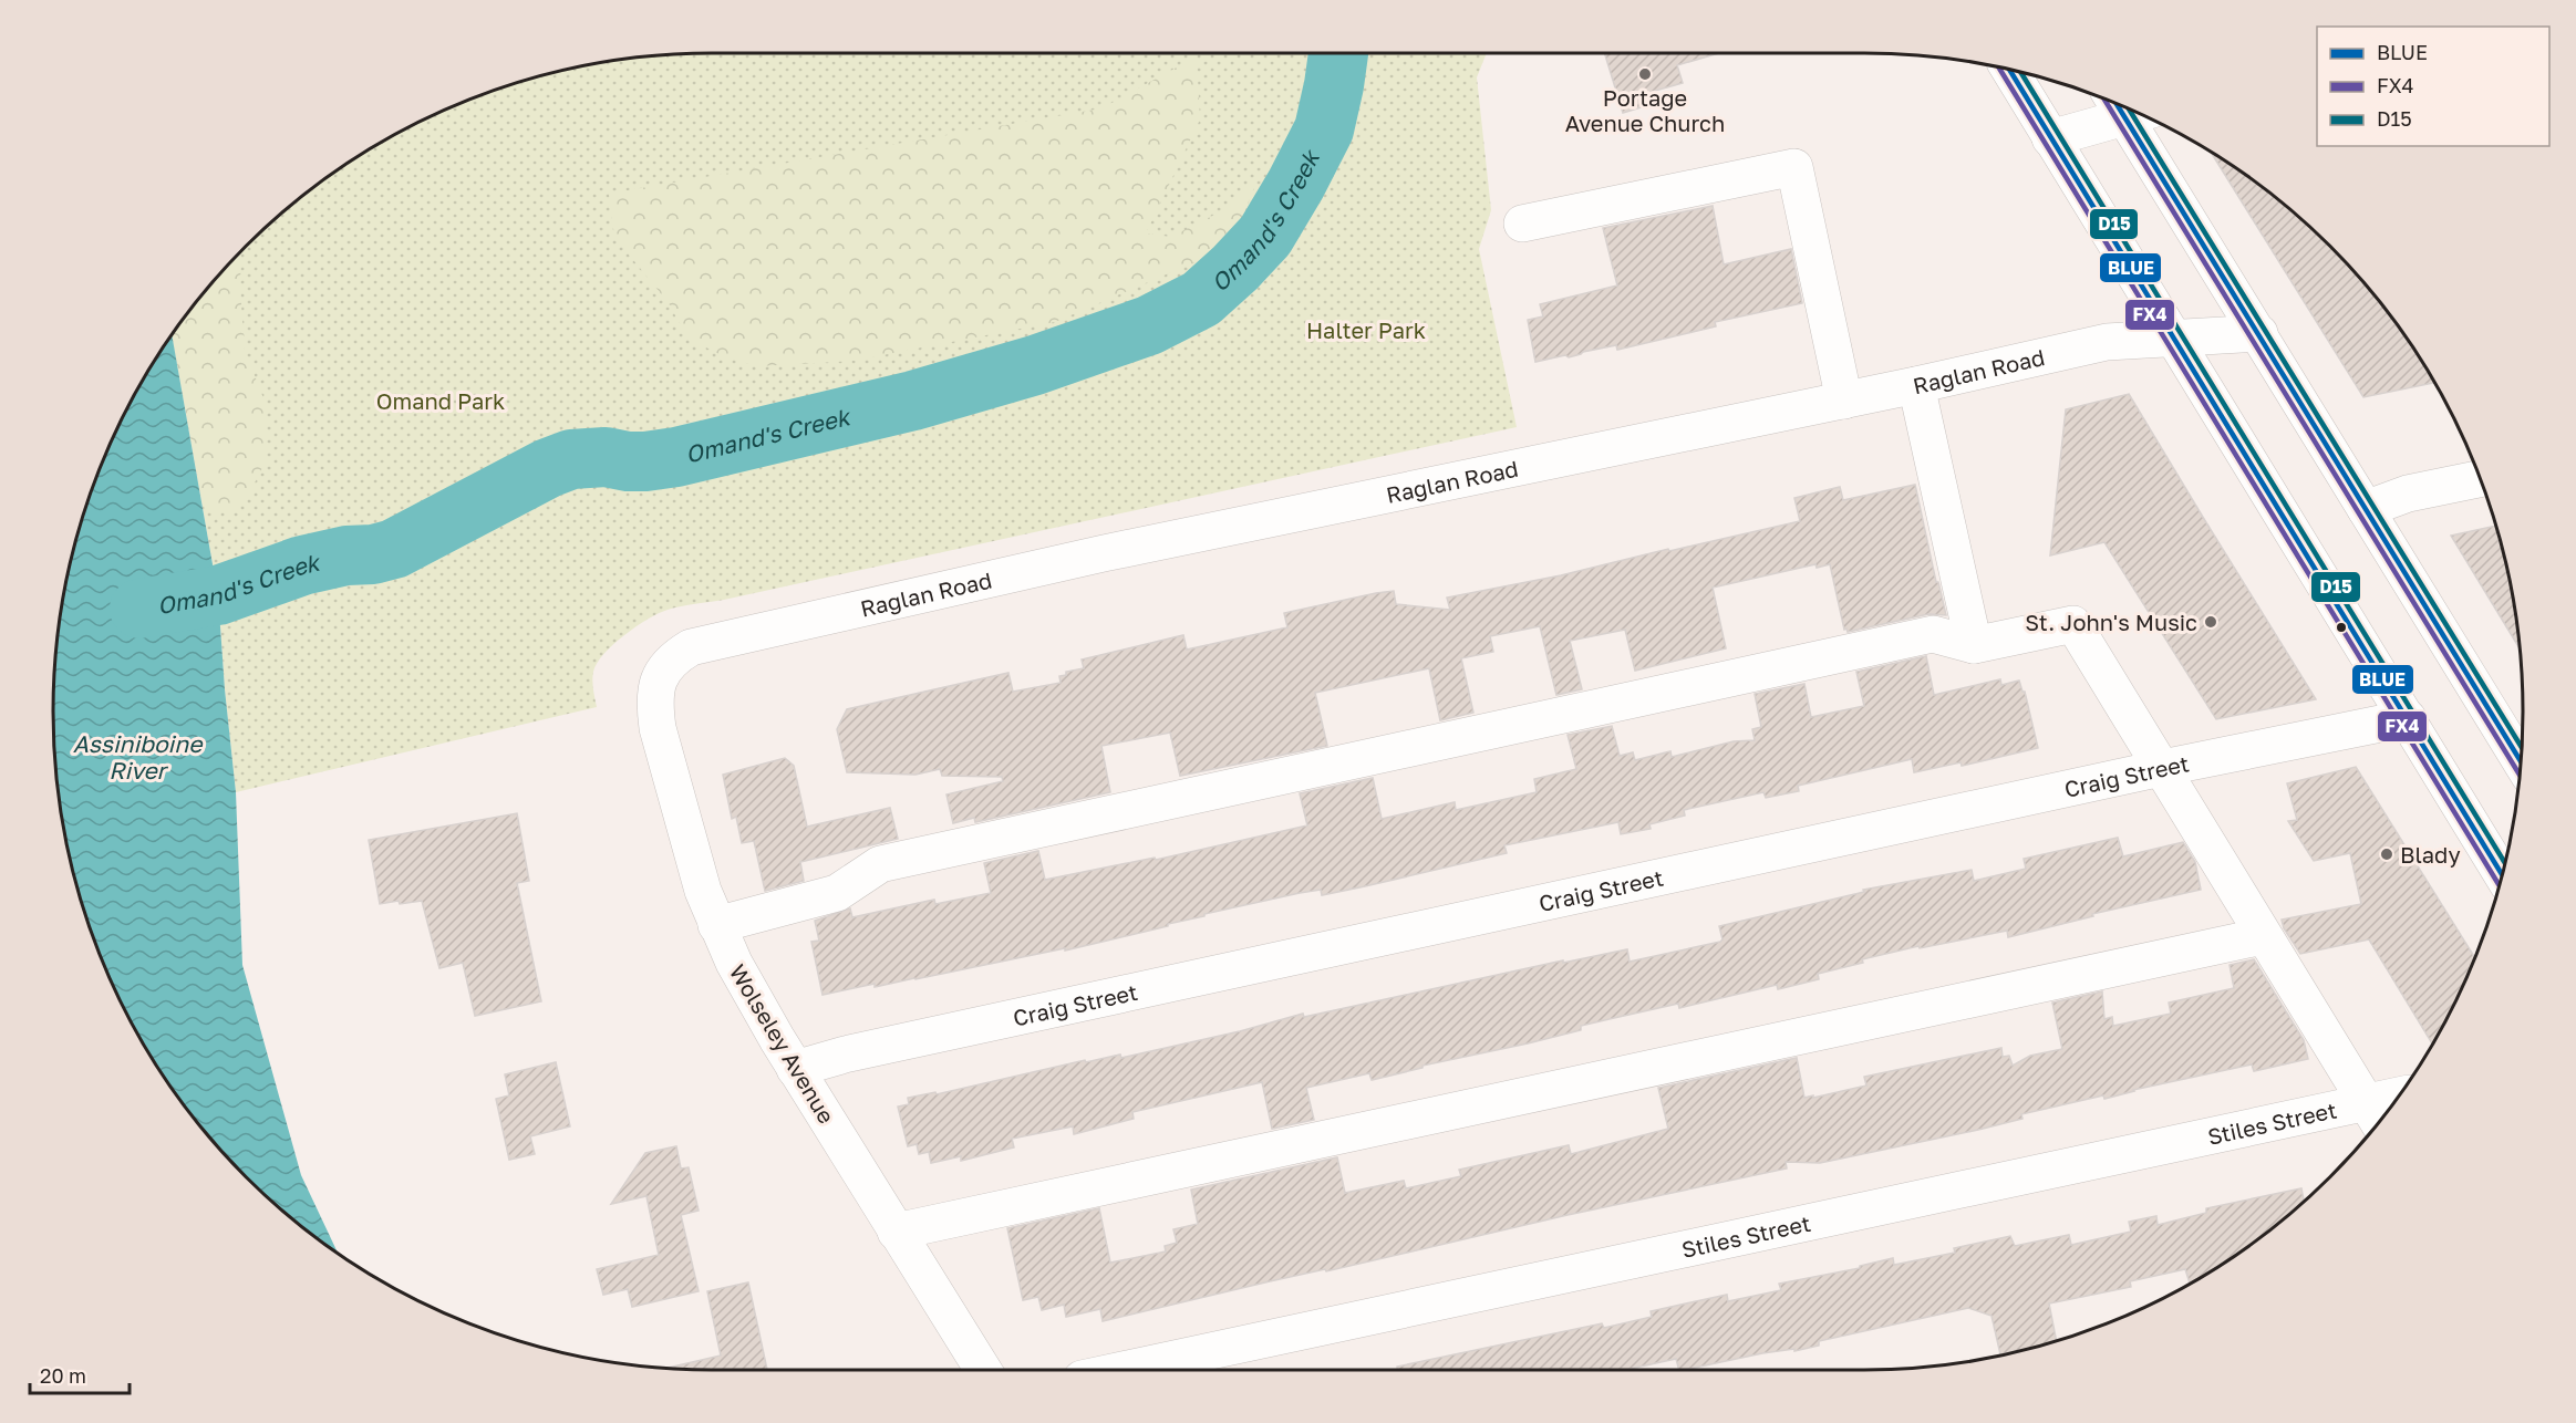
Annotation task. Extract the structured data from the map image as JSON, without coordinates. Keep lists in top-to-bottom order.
{
  "streets": {
    "main road": [
      "Raglan Road",
      "Craig Street",
      "Wolseley Avenue",
      "Stiles Street"
    ]
  },
  "crossings": [
    ["Raglan Road", "Wolseley Avenue"],
    ["Craig Street", "Wolseley Avenue"]
  ],
  "water": ["Omand's Creek", "Assiniboine River"],
  "parks": ["Halter Park", "Omand Park"],
  "places": ["Portage Avenue Church", "St. John's Music", "Blady"],
  "lines": ["transit line FX4", "transit line BLUE", "transit line D15"],
  "legend": ["BLUE", "FX4", "D15"],
  "scale_bar": "20 m"
}
